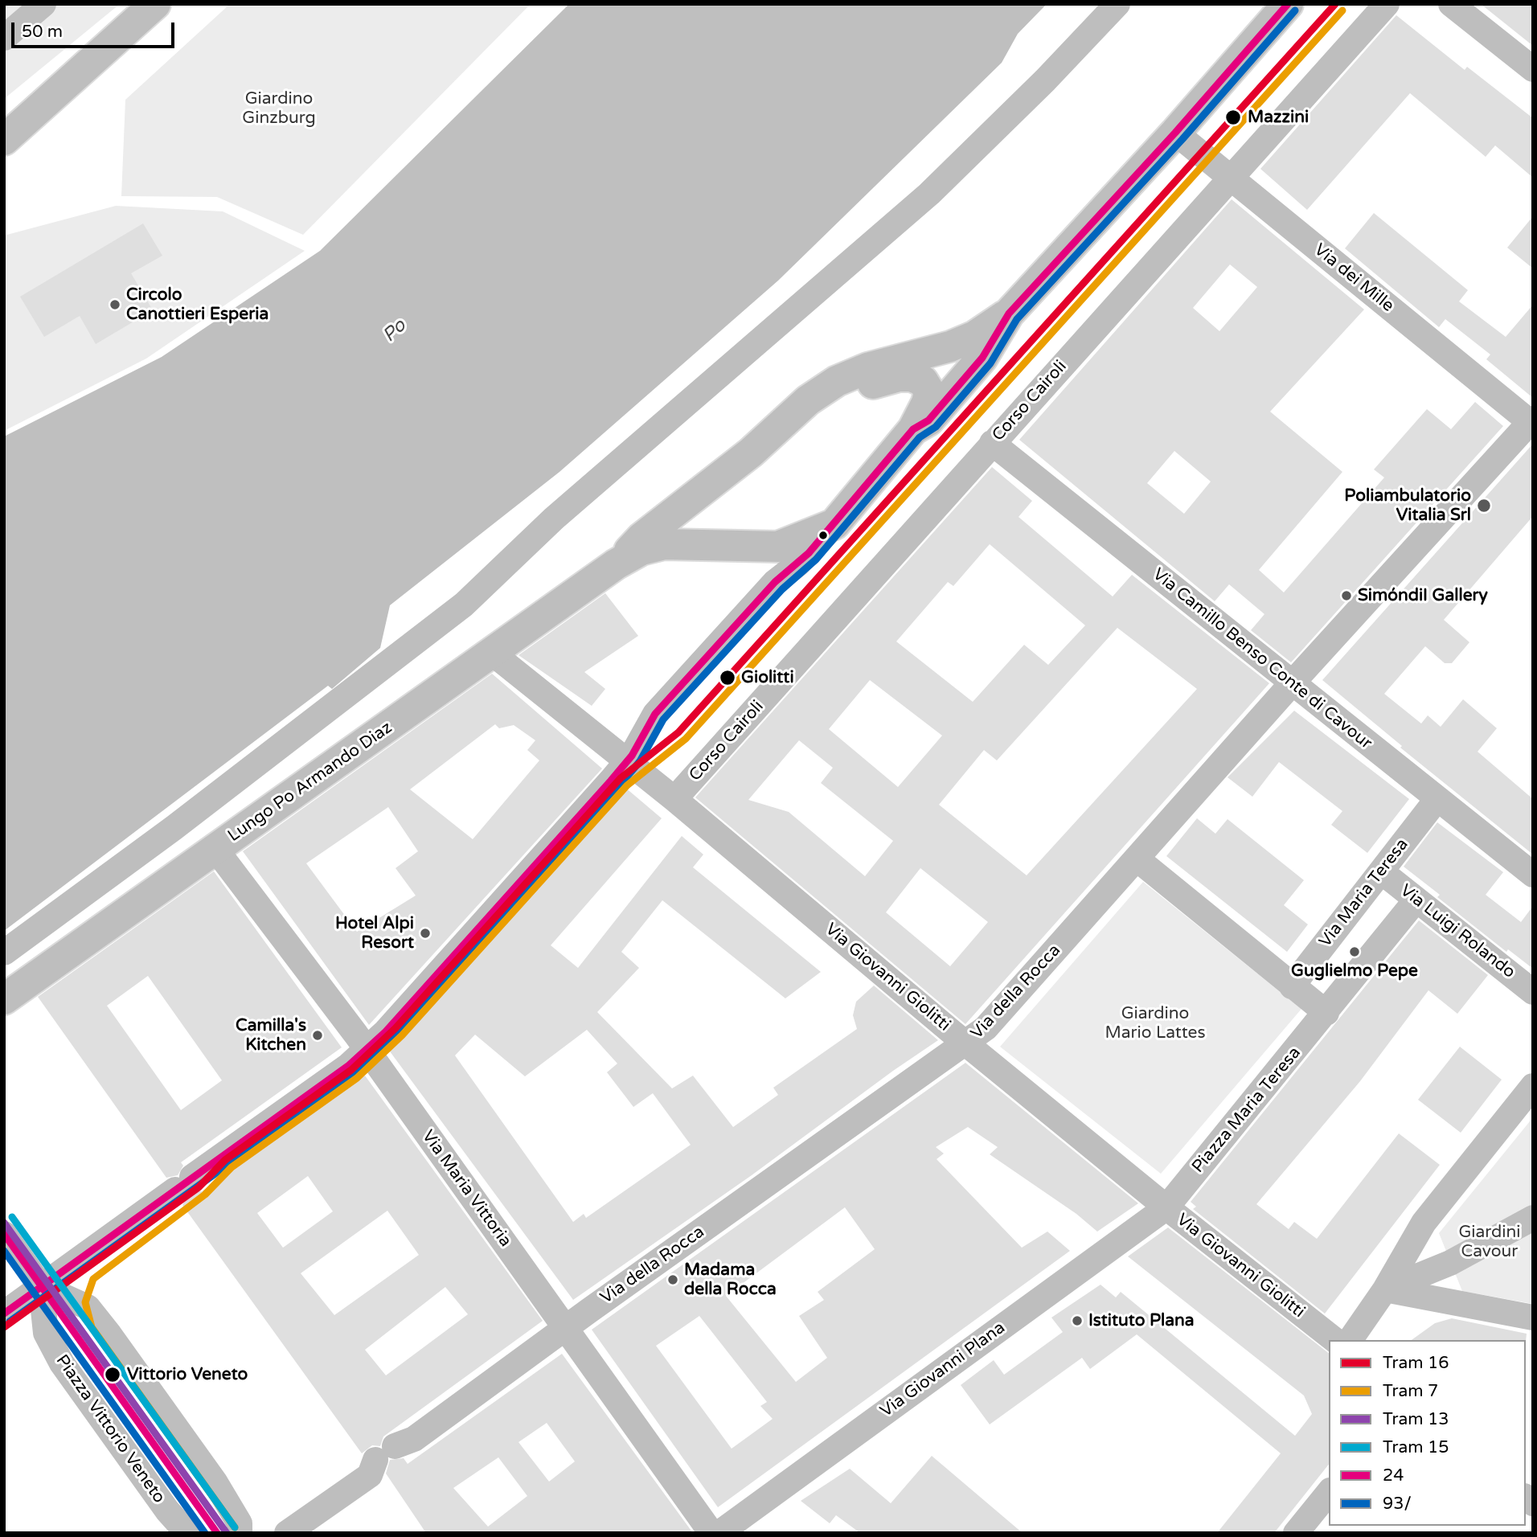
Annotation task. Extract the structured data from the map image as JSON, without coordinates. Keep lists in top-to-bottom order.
{
  "streets": {
    "main road": ["Lungo Po Armando Diaz"],
    "street": [
      "Via dei Mille",
      "Corso Cairoli",
      "Via Camillo Benso Conte di Cavour",
      "Via Maria Teresa",
      "Via Luigi Rolando",
      "Via Giovanni Giolitti",
      "Via della Rocca",
      "Piazza Maria Teresa",
      "Via Maria Vittoria",
      "Via Giovanni Plana",
      "Piazza Vittorio Veneto"
    ]
  },
  "crossings": [
    ["Via dei Mille", "Corso Cairoli"],
    ["Via dei Mille", "Via della Rocca"],
    ["Corso Cairoli", "Via Camillo Benso Conte di Cavour"],
    ["Corso Cairoli", "Via Giovanni Giolitti"],
    ["Via Camillo Benso Conte di Cavour", "Via Maria Teresa"],
    ["Via Camillo Benso Conte di Cavour", "Via della Rocca"],
    ["Lungo Po Armando Diaz", "Via Giovanni Giolitti"],
    ["Lungo Po Armando Diaz", "Via Maria Vittoria"],
    ["Via Maria Teresa", "Via Luigi Rolando"],
    ["Via Luigi Rolando", "Piazza Maria Teresa"],
    ["Via Giovanni Giolitti", "Via della Rocca"],
    ["Via Giovanni Giolitti", "Piazza Maria Teresa"],
    ["Via Giovanni Giolitti", "Via Giovanni Plana"],
    ["Via della Rocca", "Via Maria Vittoria"],
    ["Piazza Maria Teresa", "Via Giovanni Plana"]
  ],
  "water": ["Po"],
  "parks": ["Giardino Ginzburg", "Giardino Mario Lattes", "Giardini Cavour"],
  "places": [
    "Mazzini",
    "Circolo Canottieri Esperia",
    "Poliambulatorio Vitalia Srl",
    "SimóndiI Gallery",
    "Giolitti",
    "Hotel Alpi Resort",
    "Guglielmo Pepe",
    "Camilla's Kitchen",
    "Madama della Rocca",
    "Istituto Plana",
    "Vittorio Veneto"
  ],
  "lines": [
    "tram line 16",
    "transit line 24",
    "tram line 7",
    "transit line 93/",
    "tram line 15",
    "tram line 13"
  ],
  "legend": [
    "Tram 16",
    "Tram 7",
    "Tram 13",
    "Tram 15",
    "24",
    "93/"
  ],
  "scale_bar": "50 m"
}
